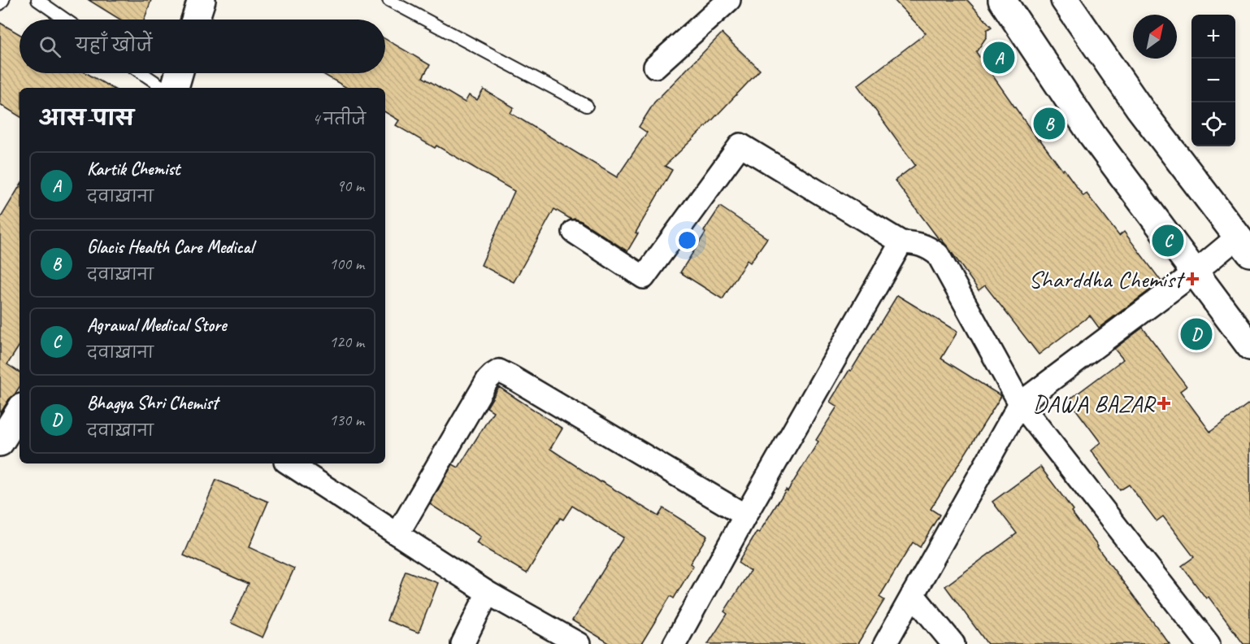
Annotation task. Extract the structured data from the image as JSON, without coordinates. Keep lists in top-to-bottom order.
{
  "places": {
    "health": ["Sharddha Chemist", "DAWA BAZAR"]
  },
  "north": "top right",
  "page": {
    "map_buttons": ["+", "−"],
    "search": "यहाँ खोजें",
    "pins": [
      "A",
      "B",
      "C",
      "D"
    ],
    "heading": ["आस-पास", "4 नतीजे"],
    "list": [
      {
        "mark": "A",
        "name": "Kartik Chemist",
        "note": "दवाख़ाना",
        "value": "90 m"
      },
      {
        "mark": "B",
        "name": "Glacis Health Care Medical",
        "note": "दवाख़ाना",
        "value": "100 m"
      },
      {
        "mark": "C",
        "name": "Agrawal Medical Store",
        "note": "दवाख़ाना",
        "value": "120 m"
      },
      {
        "mark": "D",
        "name": "Bhagya Shri Chemist",
        "note": "दवाख़ाना",
        "value": "130 m"
      }
    ]
  }
}
